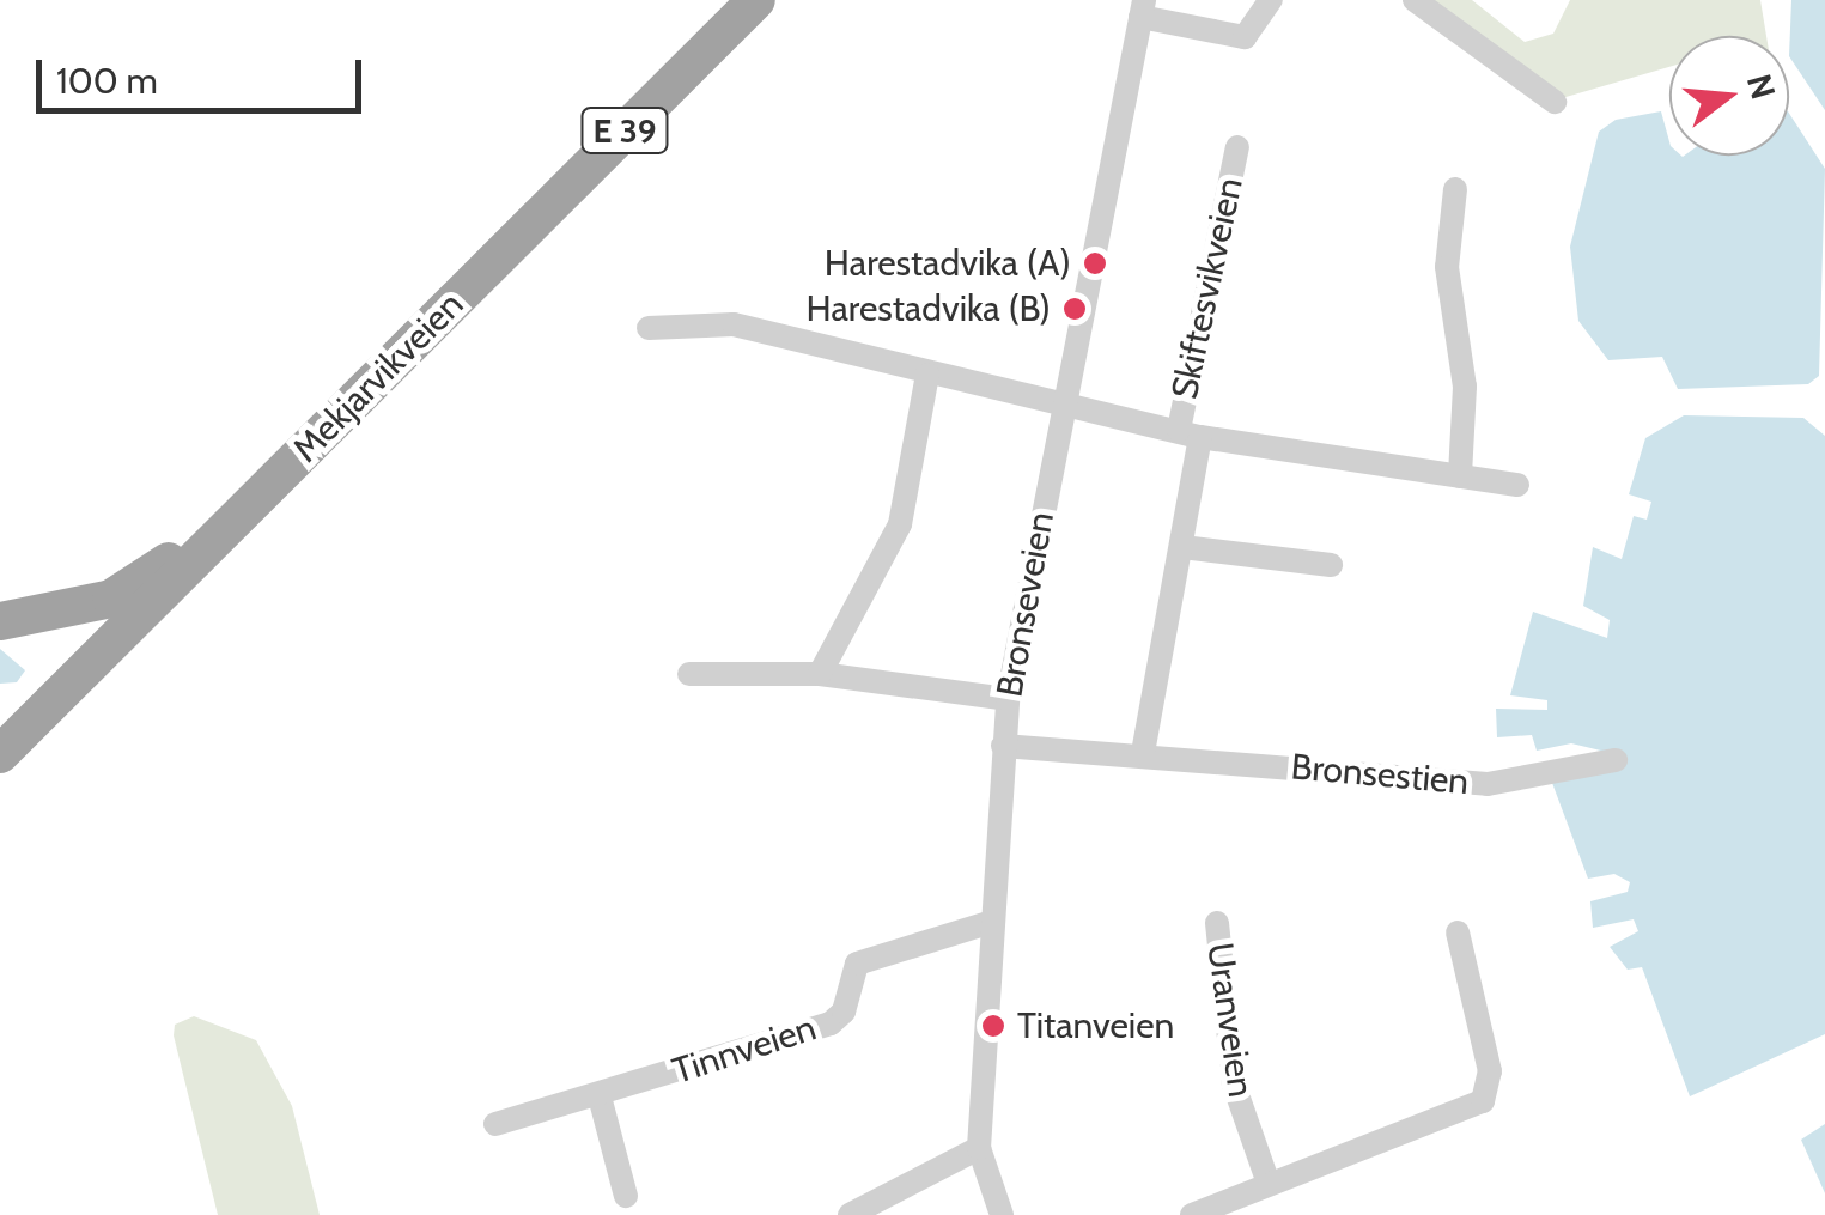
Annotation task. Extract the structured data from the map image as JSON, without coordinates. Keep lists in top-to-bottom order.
{
  "streets": {
    "highway": ["E 39", "Mekjarvikveien"],
    "street": [
      "Skiftesvikveien",
      "Bronseveien",
      "Bronsestien",
      "Uranveien",
      "Tinnveien"
    ]
  },
  "crossings": [
    ["E 39", "Mekjarvikveien"],
    ["Skiftesvikveien", "Bronseveien"],
    ["Skiftesvikveien", "Bronsestien"],
    ["Bronseveien", "Bronsestien"],
    ["Bronseveien", "Tinnveien"]
  ],
  "places": ["Harestadvika (A)", "Harestadvika (B)", "Titanveien"],
  "scale_bar": "100 m",
  "north": "right"
}
